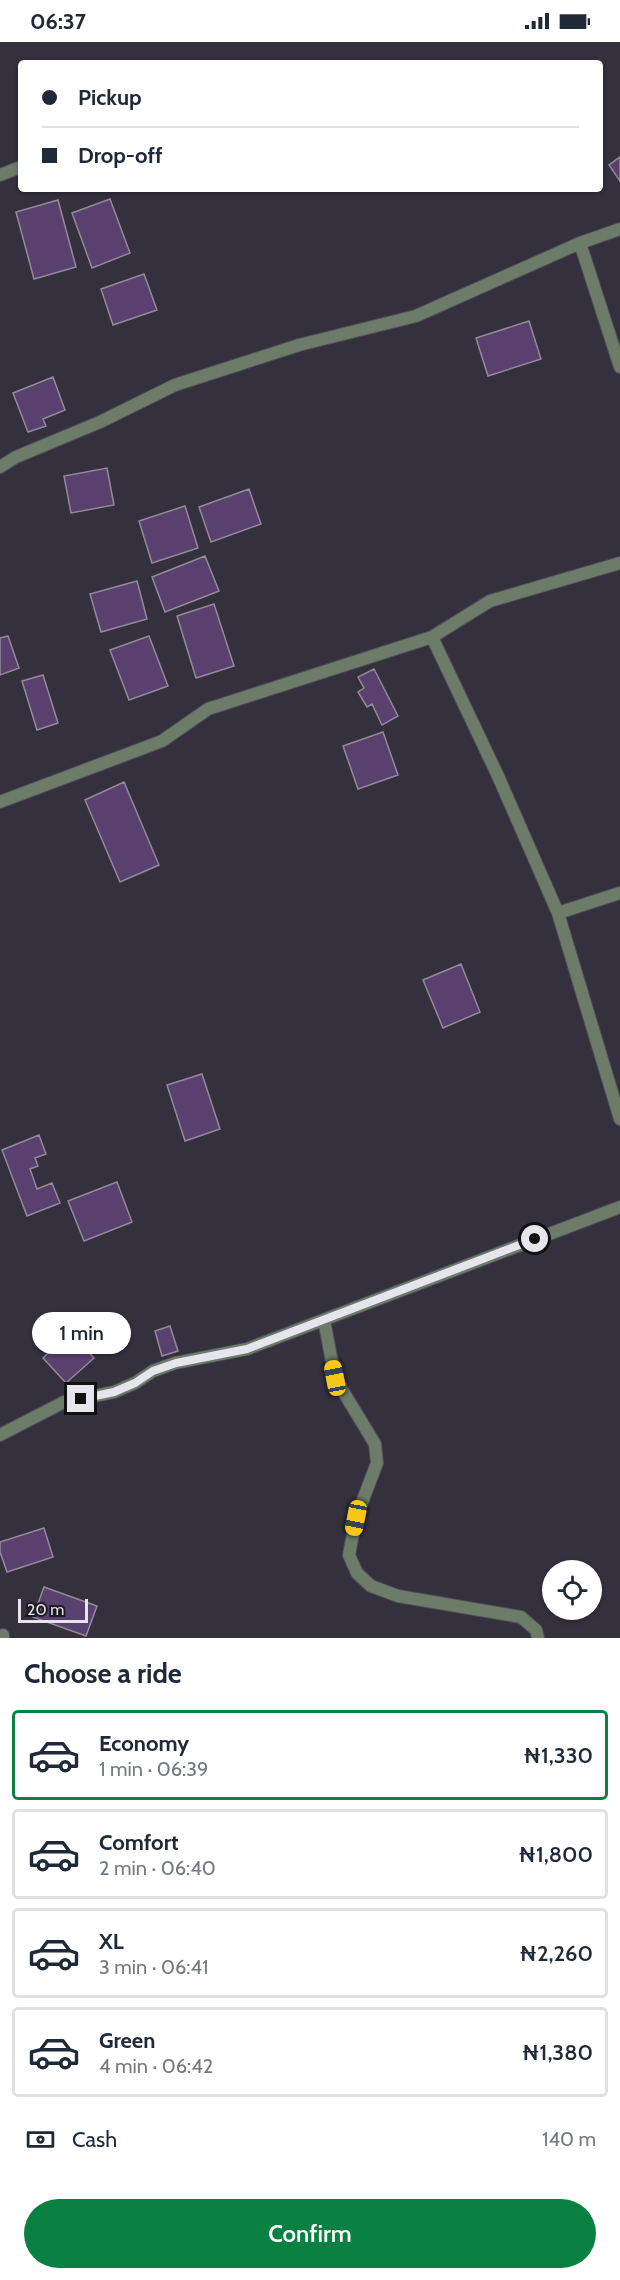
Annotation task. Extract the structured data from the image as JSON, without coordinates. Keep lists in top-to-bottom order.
{
  "scale_bar": "20 m",
  "page": {
    "status": "06:37",
    "banner": ["Pickup", "Drop-off"],
    "bubble": "1 min",
    "scale": "20 m",
    "heading": "Choose a ride",
    "list": [
      {
        "name": "Economy",
        "note": "1 min · 06:39",
        "value": "₦1,330"
      },
      {
        "name": "Comfort",
        "note": "2 min · 06:40",
        "value": "₦1,800"
      },
      {
        "name": "XL",
        "note": "3 min · 06:41",
        "value": "₦2,260"
      },
      {
        "name": "Green",
        "note": "4 min · 06:42",
        "value": "₦1,380"
      }
    ],
    "pay": ["Cash", "140 m"],
    "buttons": "Confirm"
  }
}
